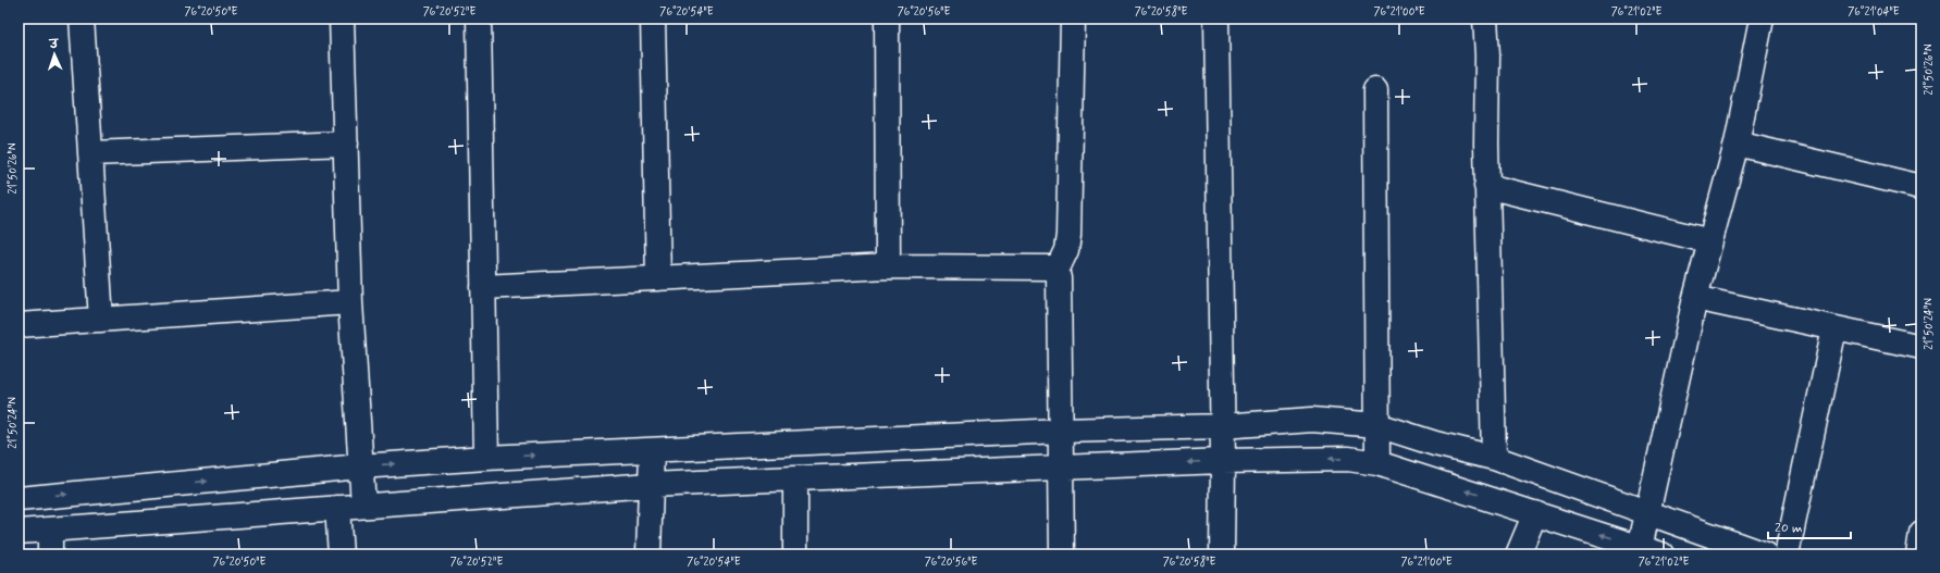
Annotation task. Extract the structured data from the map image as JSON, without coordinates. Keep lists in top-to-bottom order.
{
  "scale_bar": "20 m",
  "north": "top",
  "coordinates": [
    "76°20'50\"E",
    "76°20'52\"E",
    "76°20'54\"E",
    "76°20'56\"E",
    "76°20'58\"E",
    "76°21'00\"E",
    "76°21'02\"E",
    "76°21'04\"E",
    "21°50'26\"N",
    "21°50'24\"N"
  ]
}
